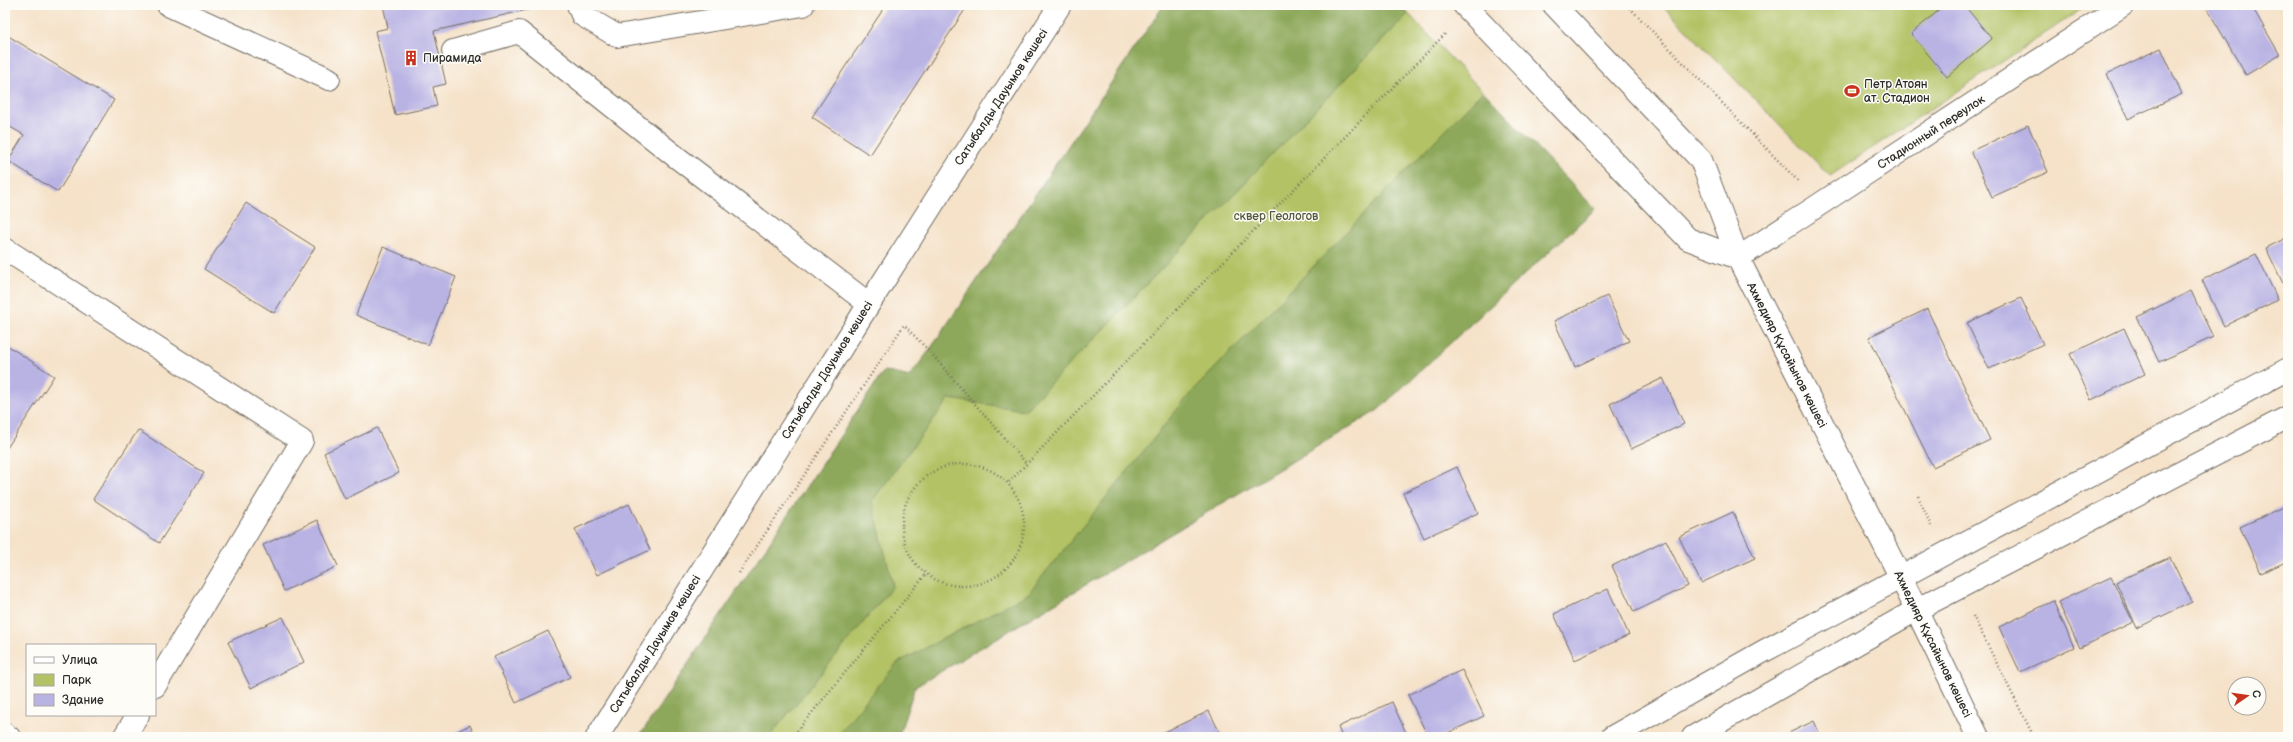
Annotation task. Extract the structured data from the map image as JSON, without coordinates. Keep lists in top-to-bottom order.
{
  "streets": {
    "street": ["Сатыбалды Дауымов көшесі", "Стадионный переулок", "Ахмедияр Құсайынов көшесі"]
  },
  "crossings": [
    ["Стадионный переулок", "Ахмедияр Құсайынов көшесі"]
  ],
  "parks": ["сквер Геологов"],
  "places": {
    "building": ["Пирамида"],
    "sports": ["Петр Атоян ат. Стадион"]
  },
  "legend": ["Улица", "Парк", "Здание"],
  "north": "right"
}
